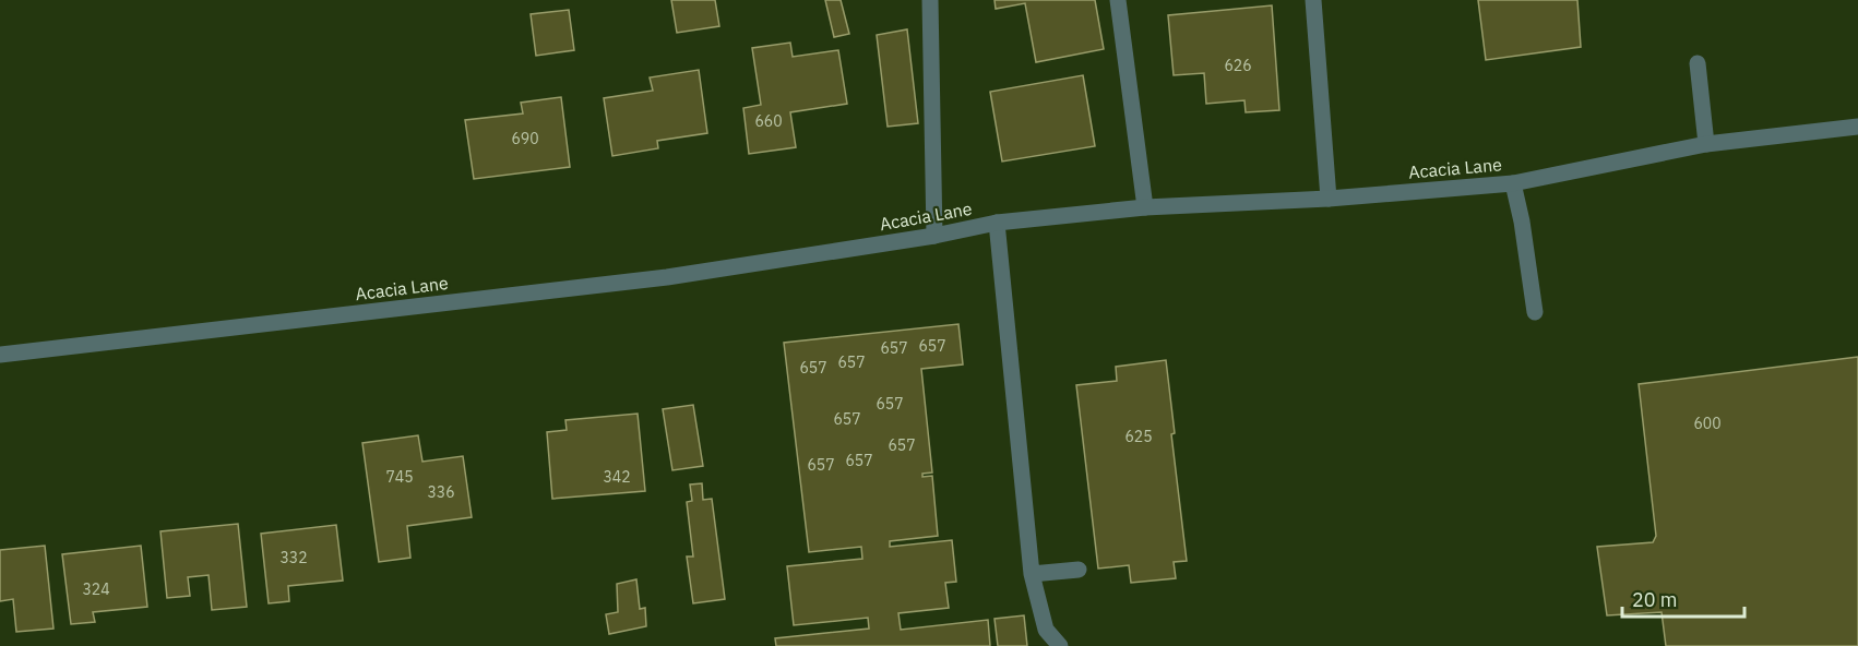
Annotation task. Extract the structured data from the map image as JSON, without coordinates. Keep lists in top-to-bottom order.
{
  "streets": {
    "street": ["Acacia Lane"]
  },
  "house_numbers": [
    "626",
    "660",
    "690",
    "657",
    "657",
    "657",
    "657",
    "657",
    "657",
    "600",
    "625",
    "657",
    "657",
    "657",
    "745",
    "342",
    "336",
    "332",
    "324"
  ],
  "scale_bar": "20 m"
}
